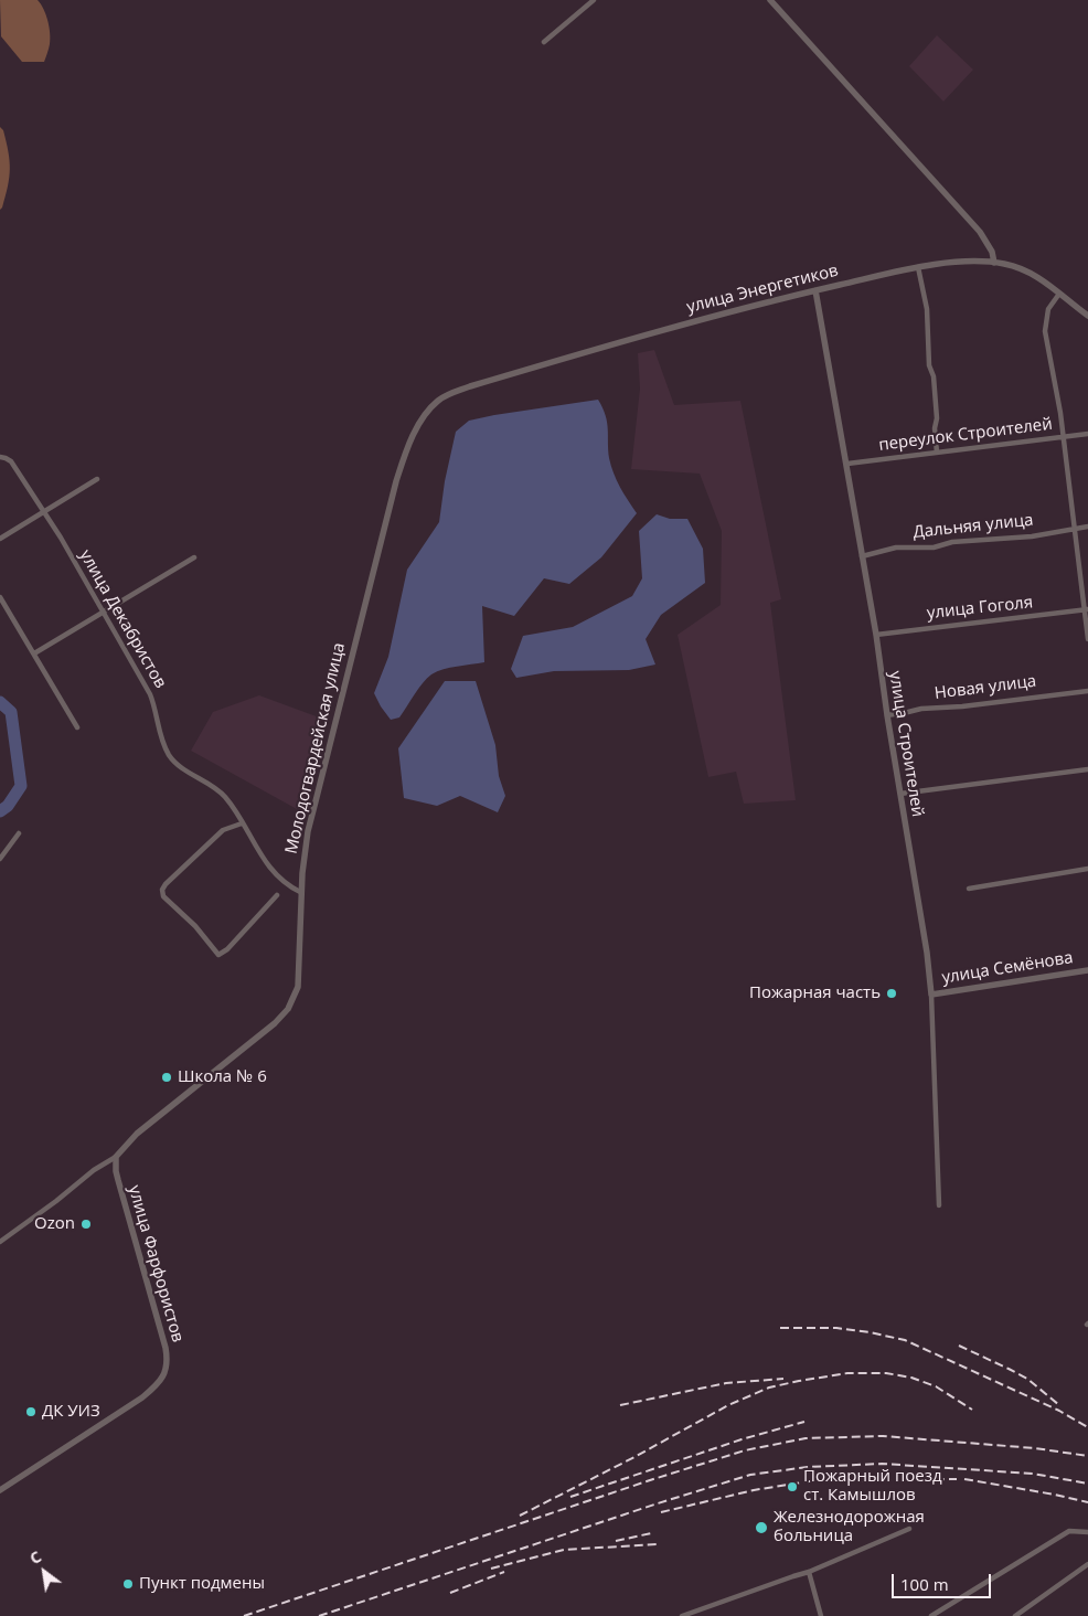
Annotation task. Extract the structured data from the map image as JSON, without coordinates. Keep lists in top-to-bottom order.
{
  "streets": {
    "street": [
      "улица Энергетиков",
      "переулок Строителей",
      "Дальняя улица",
      "улица Гоголя",
      "улица Декабристов",
      "Новая улица",
      "улица Строителей",
      "Молодогвардейская улица",
      "улица Семёнова",
      "улица Фарфористов"
    ]
  },
  "crossings": [
    ["улица Энергетиков", "улица Строителей"],
    ["улица Энергетиков", "Молодогвардейская улица"],
    ["переулок Строителей", "улица Строителей"],
    ["Дальняя улица", "улица Строителей"],
    ["улица Гоголя", "улица Строителей"],
    ["улица Декабристов", "Молодогвардейская улица"],
    ["Новая улица", "улица Строителей"],
    ["улица Строителей", "улица Семёнова"],
    ["Молодогвардейская улица", "улица Фарфористов"]
  ],
  "places": [
    "Пожарная часть",
    "Школа № 6",
    "Ozon",
    "ДК УИЗ",
    "Пожарный поезд ст. Камышлов",
    "Железнодорожная больница",
    "Пункт подмены"
  ],
  "scale_bar": "100 m",
  "north": "top left"
}
